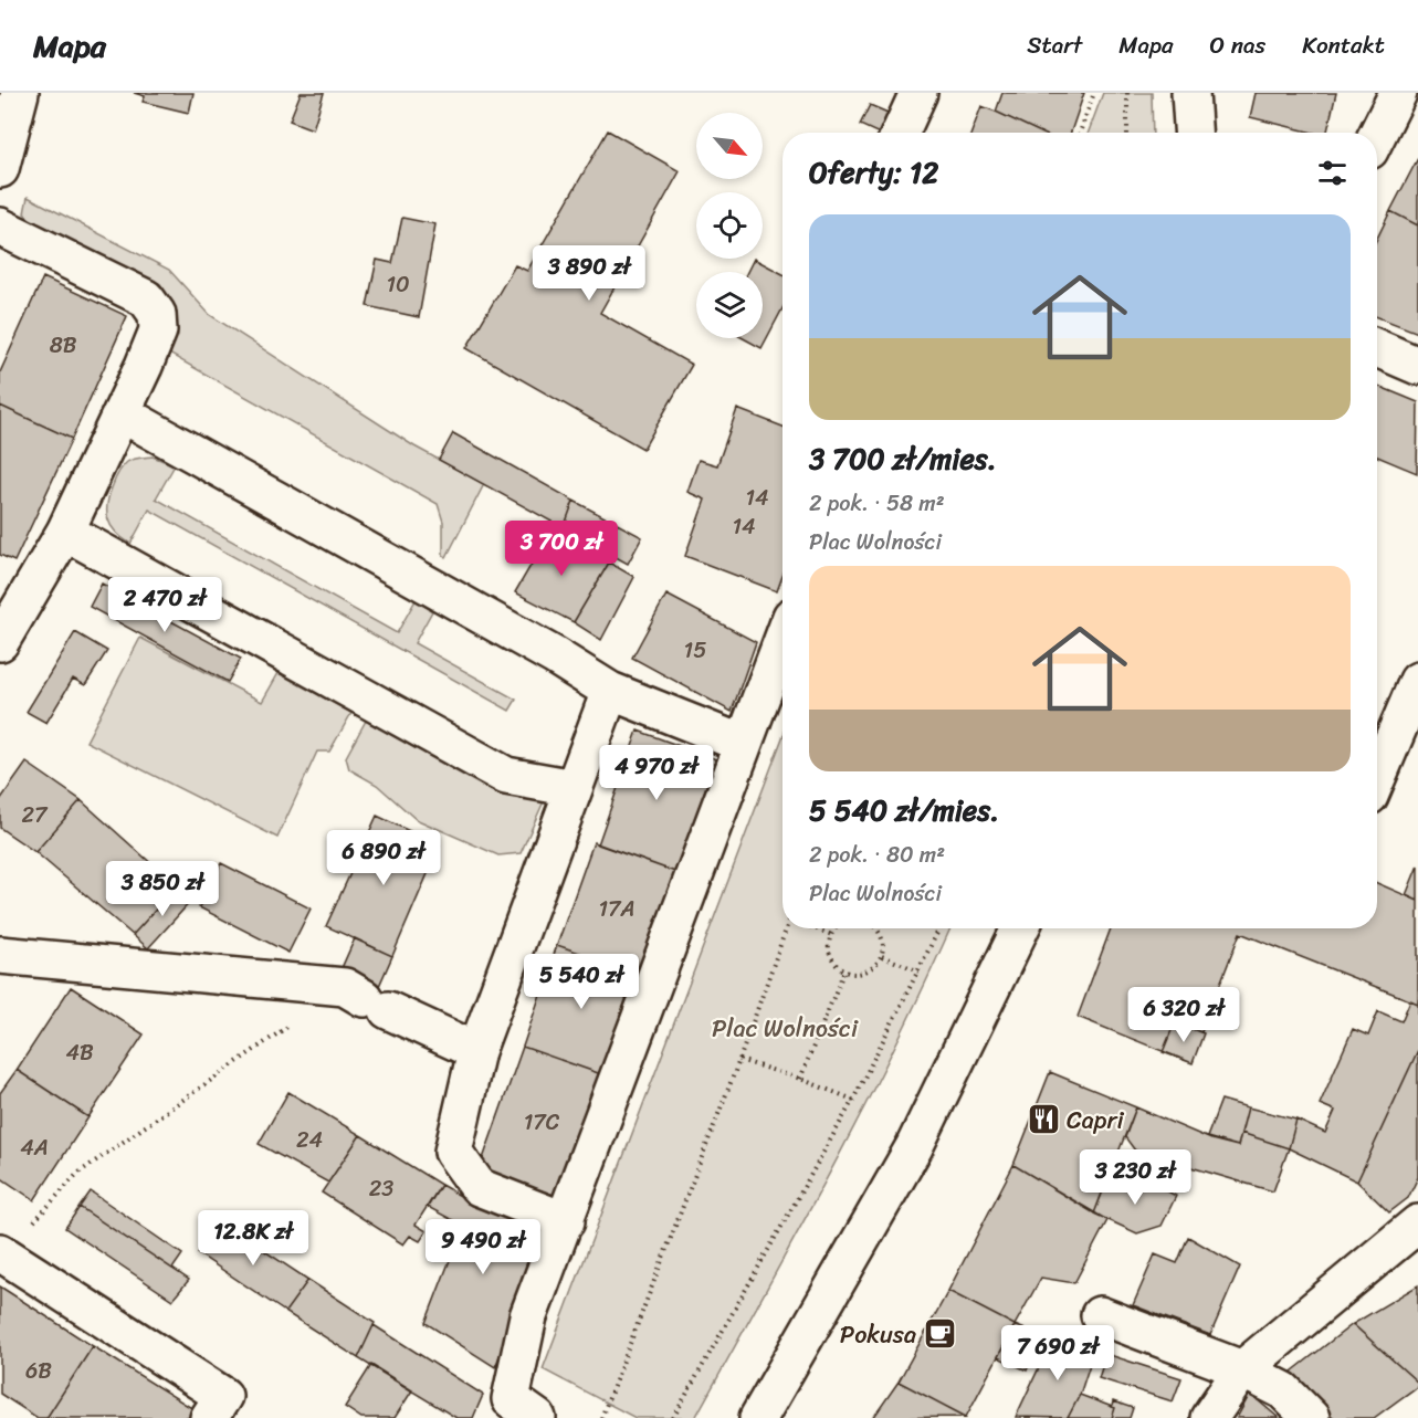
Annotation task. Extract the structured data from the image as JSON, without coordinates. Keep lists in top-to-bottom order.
{
  "parks": ["Plac Wolności"],
  "places": {
    "restaurant": ["Capri"],
    "cafe": ["Pokusa"]
  },
  "house_numbers": [
    "10",
    "8B",
    "14",
    "14",
    "15",
    "27",
    "17A",
    "4B",
    "17C",
    "24",
    "4A",
    "23",
    "6B"
  ],
  "north": "bottom right",
  "page": {
    "header": "Mapa",
    "nav": [
      "Start",
      "Mapa",
      "O nas",
      "Kontakt"
    ],
    "heading": "Oferty: 12",
    "list": [
      {
        "name": "3 700 zł/mies.",
        "note": "2 pok. · 58 m² · Plac Wolności"
      },
      {
        "name": "5 540 zł/mies.",
        "note": "2 pok. · 80 m² · Plac Wolności"
      }
    ],
    "price": [
      "3 890 zł",
      "3 700 zł",
      "2 470 zł",
      "4 970 zł",
      "6 890 zł",
      "3 850 zł",
      "5 540 zł",
      "6 320 zł",
      "3 230 zł",
      "12.8K zł",
      "9 490 zł",
      "7 690 zł"
    ]
  }
}
